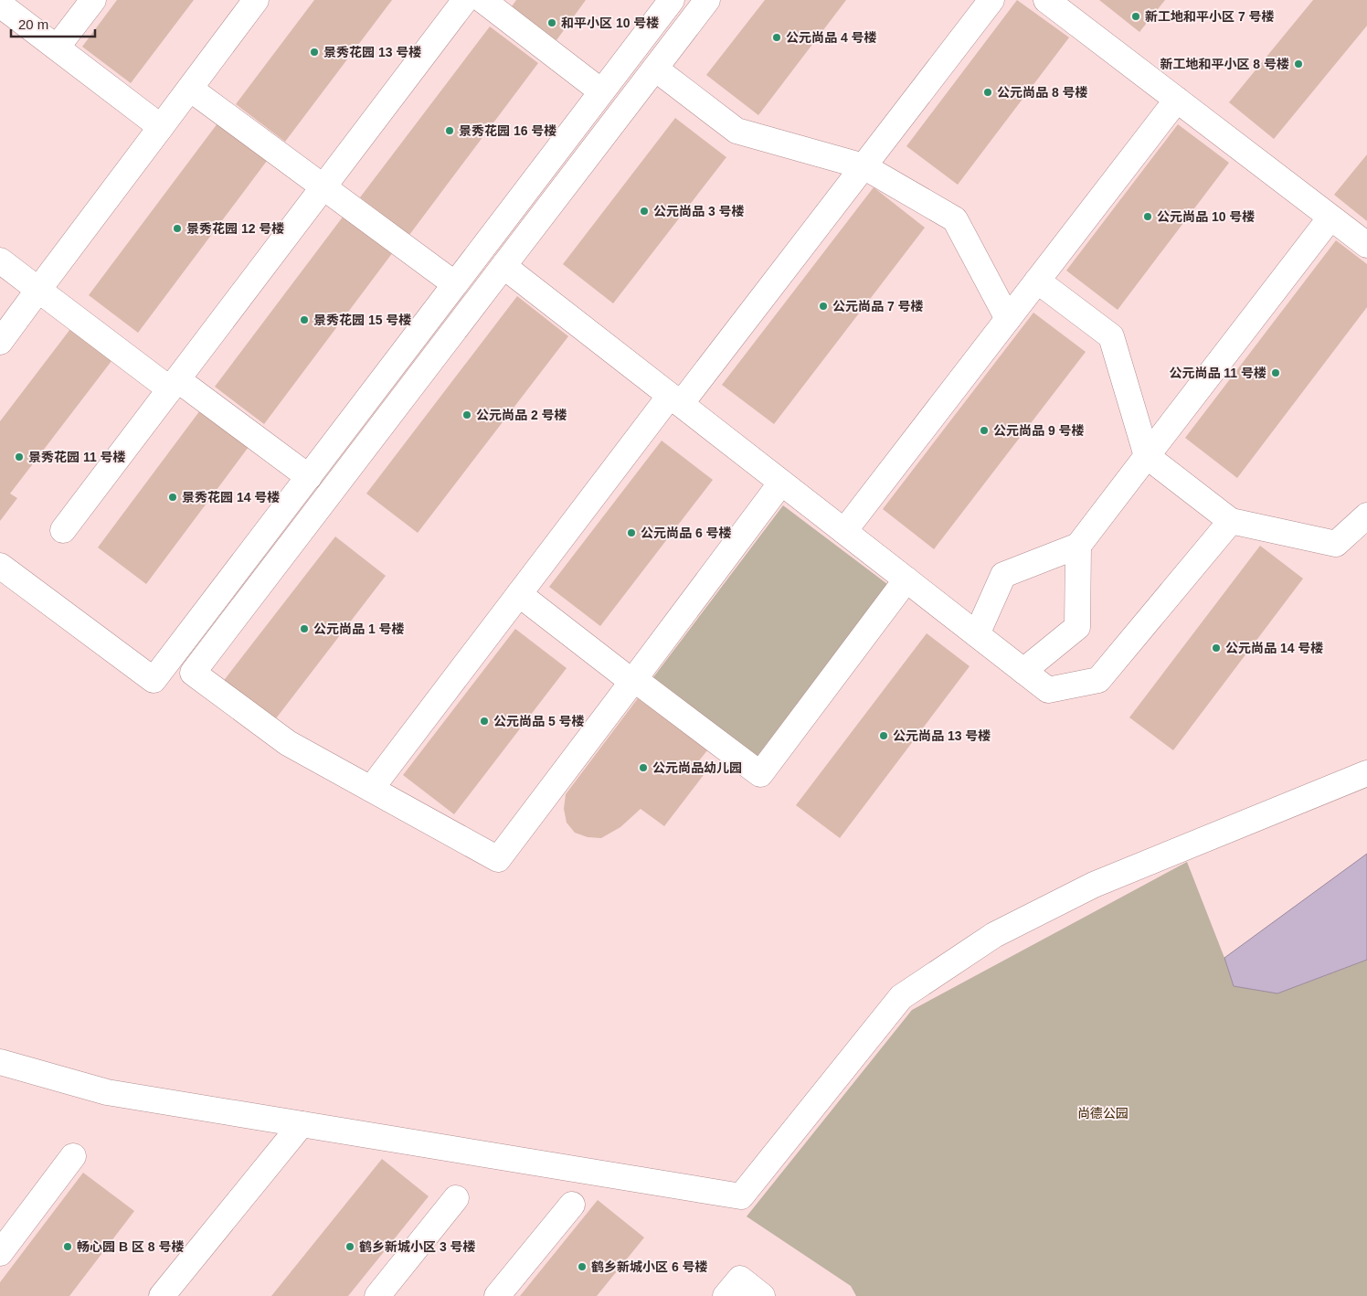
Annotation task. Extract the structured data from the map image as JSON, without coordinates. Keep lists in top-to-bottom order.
{
  "parks": ["尚德公园"],
  "places": [
    "新工地和平小区 7 号楼",
    "和平小区 10 号楼",
    "公元尚品 4 号楼",
    "景秀花园 13 号楼",
    "新工地和平小区 8 号楼",
    "公元尚品 8 号楼",
    "景秀花园 16 号楼",
    "公元尚品 3 号楼",
    "公元尚品 10 号楼",
    "景秀花园 12 号楼",
    "公元尚品 7 号楼",
    "景秀花园 15 号楼",
    "公元尚品 11 号楼",
    "公元尚品 2 号楼",
    "公元尚品 9 号楼",
    "景秀花园 11 号楼",
    "景秀花园 14 号楼",
    "公元尚品 6 号楼",
    "公元尚品 1 号楼",
    "公元尚品 14 号楼",
    "公元尚品 5 号楼",
    "公元尚品 13 号楼",
    "公元尚品幼儿园",
    "畅心园 B 区 8 号楼",
    "鹤乡新城小区 3 号楼",
    "鹤乡新城小区 6 号楼"
  ],
  "scale_bar": "20 m"
}
